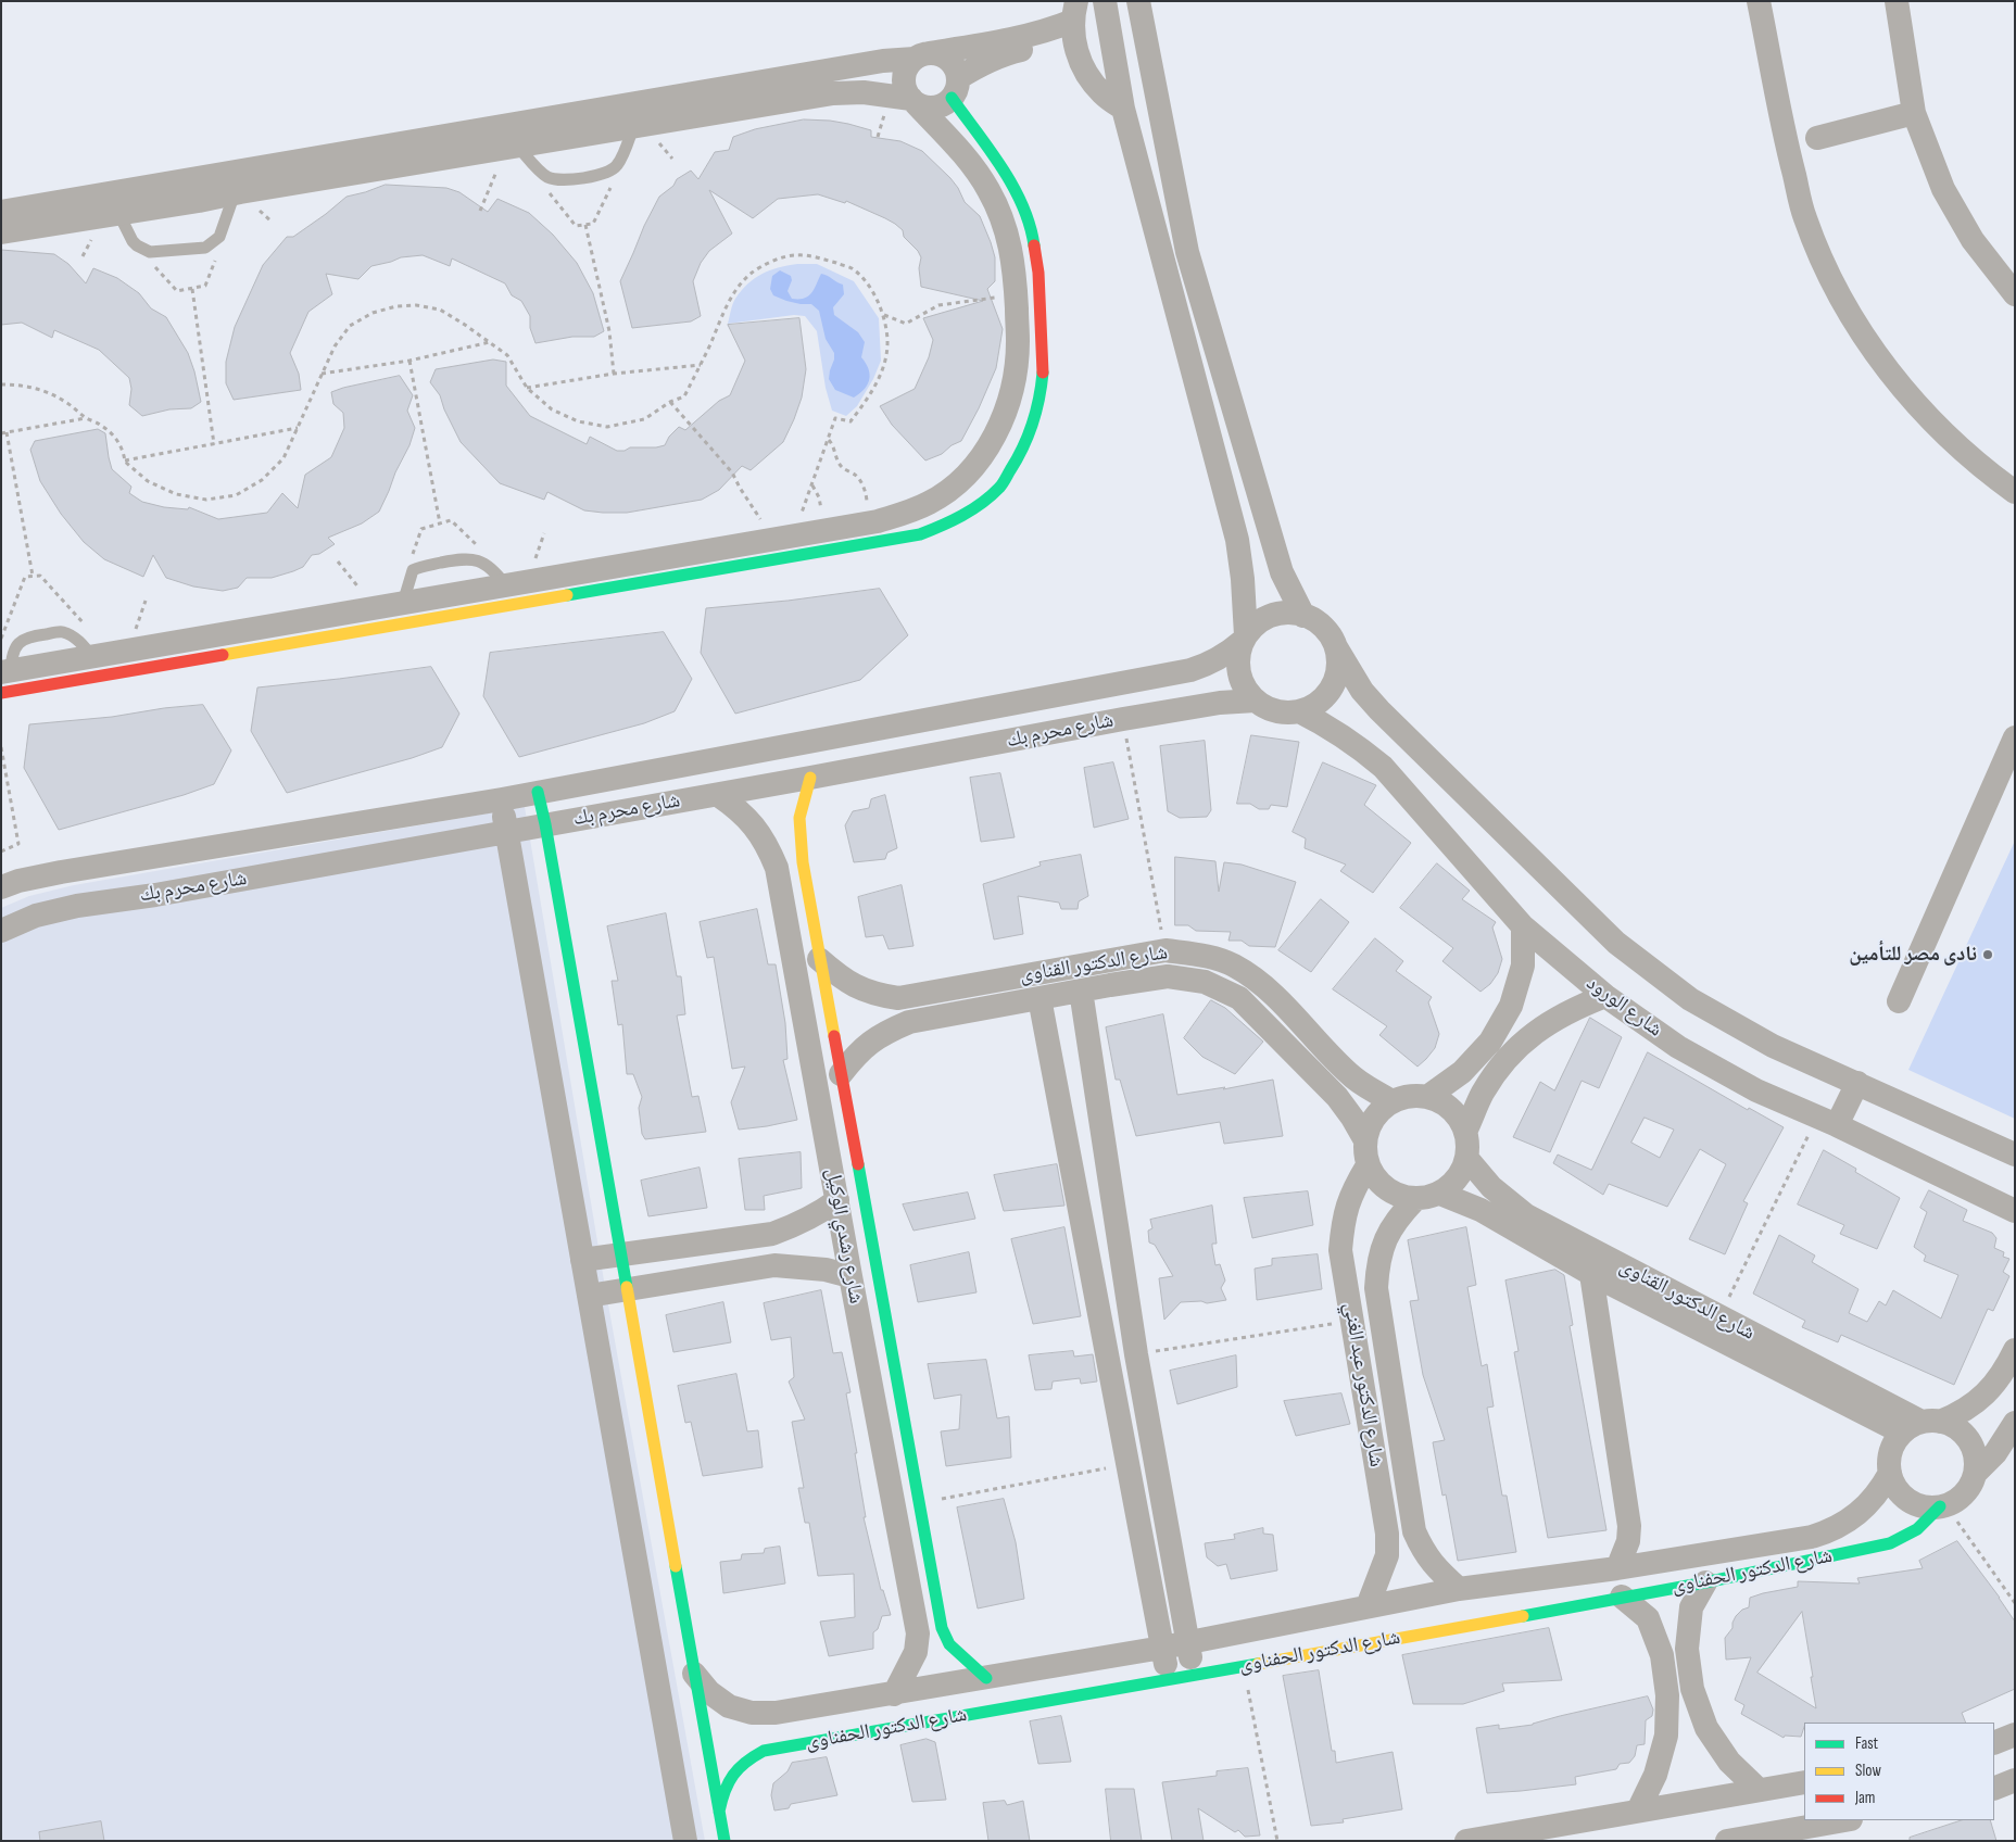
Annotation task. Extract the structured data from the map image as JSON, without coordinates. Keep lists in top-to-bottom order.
{
  "streets": {
    "street": [
      "شارع محرم بك",
      "شارع الدكتور القناوى",
      "شارع الورود",
      "شارع رشدي الوكيل",
      "شارع الدكتور عبد الغني",
      "شارع الدكتور الحفناوى"
    ]
  },
  "crossings": [
    ["شارع محرم بك", "شارع الورود"],
    ["شارع محرم بك", "شارع رشدي الوكيل"],
    ["شارع الدكتور القناوى", "شارع رشدي الوكيل"],
    ["شارع الدكتور القناوى", "شارع الدكتور عبد الغني"],
    ["شارع الدكتور القناوى", "شارع الدكتور الحفناوى"],
    ["شارع رشدي الوكيل", "شارع الدكتور الحفناوى"],
    ["شارع الدكتور عبد الغني", "شارع الدكتور الحفناوى"]
  ],
  "places": ["نادى مصر للتأمين"],
  "legend": ["Fast", "Slow", "Jam"]
}
